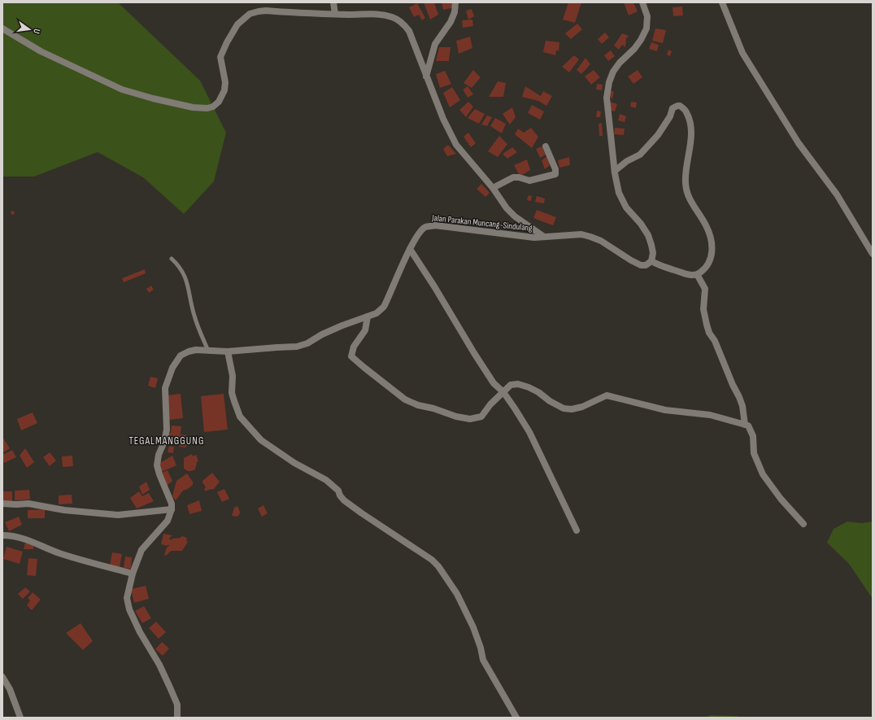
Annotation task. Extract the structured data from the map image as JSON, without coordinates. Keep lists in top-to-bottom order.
{
  "streets": {
    "street": ["Jalan Parakan Muncang-Sindulang"]
  },
  "districts": ["TEGALMANGGUNG"],
  "north": "right"
}
